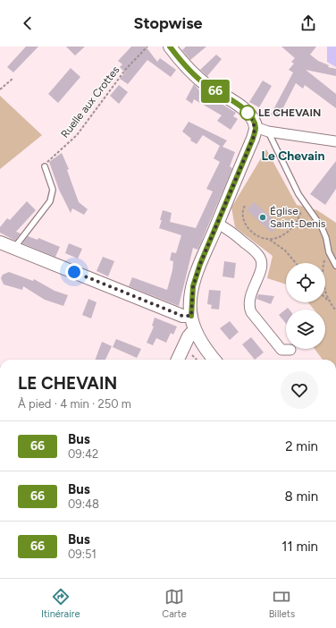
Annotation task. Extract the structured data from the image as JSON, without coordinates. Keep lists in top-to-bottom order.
{
  "streets": {
    "path": ["Ruelle aux Crottes"]
  },
  "districts": ["Le Chevain"],
  "places": ["LE CHEVAIN", "Église Saint-Denis"],
  "lines": ["bus line 66"],
  "page": {
    "header": "Stopwise",
    "on_map": "66",
    "heading": ["LE CHEVAIN", "À pied · 4 min · 250 m"],
    "list": [
      {
        "mark": "66",
        "name": "Bus",
        "note": "09:42",
        "value": "2 min"
      },
      {
        "mark": "66",
        "name": "Bus",
        "note": "09:48",
        "value": "8 min"
      },
      {
        "mark": "66",
        "name": "Bus",
        "note": "09:51",
        "value": "11 min"
      }
    ],
    "tabs": ["Itinéraire", "Carte", "Billets"]
  }
}
